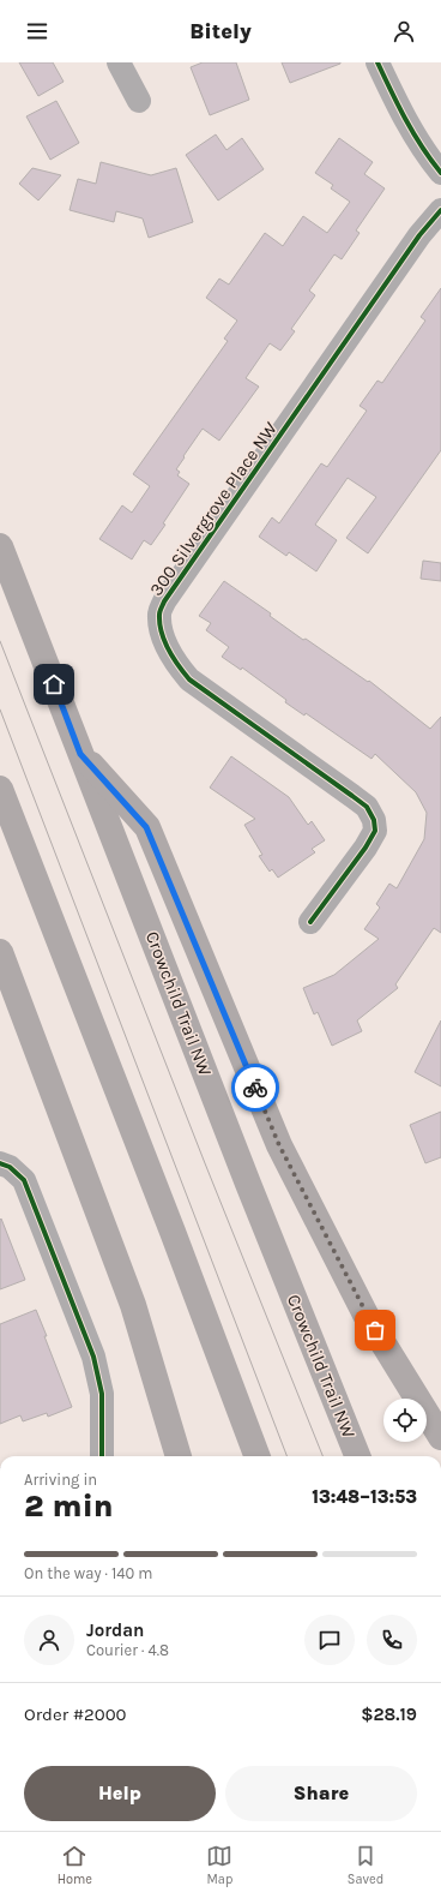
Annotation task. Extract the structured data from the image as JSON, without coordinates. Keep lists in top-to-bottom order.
{
  "streets": {
    "highway": ["Crowchild Trail NW"],
    "street": ["300 Silvergrove Place NW"]
  },
  "page": {
    "header": "Bitely",
    "heading": ["2 min", "Arriving in", "13:48–13:53"],
    "panel": [
      "Jordan",
      "Courier · 4.8",
      "Order #2000",
      "$28.19"
    ],
    "bar": "On the way · 140 m",
    "buttons": ["Help", "Share"],
    "tabs": ["Home", "Map", "Saved"]
  }
}
